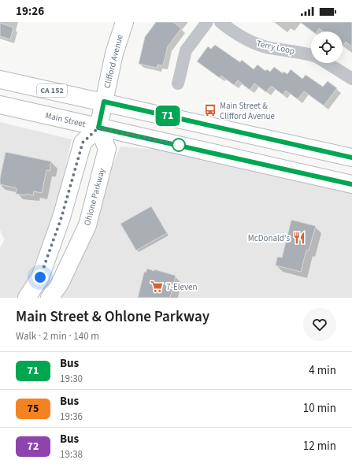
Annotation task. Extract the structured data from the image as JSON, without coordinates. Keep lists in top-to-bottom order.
{
  "streets": {
    "main road": [
      "Clifford Avenue",
      "CA 152",
      "Main Street",
      "Ohlone Parkway"
    ],
    "street": ["Terry Loop"]
  },
  "crossings": [
    ["Clifford Avenue", "CA 152"],
    ["Main Street", "Ohlone Parkway"]
  ],
  "places": {
    "bus stop": ["Main Street & Clifford Avenue"],
    "restaurant": ["McDonald's"],
    "supermarket": ["7-Eleven"]
  },
  "lines": ["bus line 71"],
  "page": {
    "status": "19:26",
    "on_map": "71",
    "heading": ["Main Street & Ohlone Parkway", "Walk · 2 min · 140 m"],
    "list": [
      {
        "mark": "71",
        "name": "Bus",
        "note": "19:30",
        "value": "4 min"
      },
      {
        "mark": "75",
        "name": "Bus",
        "note": "19:36",
        "value": "10 min"
      },
      {
        "mark": "72",
        "name": "Bus",
        "note": "19:38",
        "value": "12 min"
      }
    ]
  }
}
